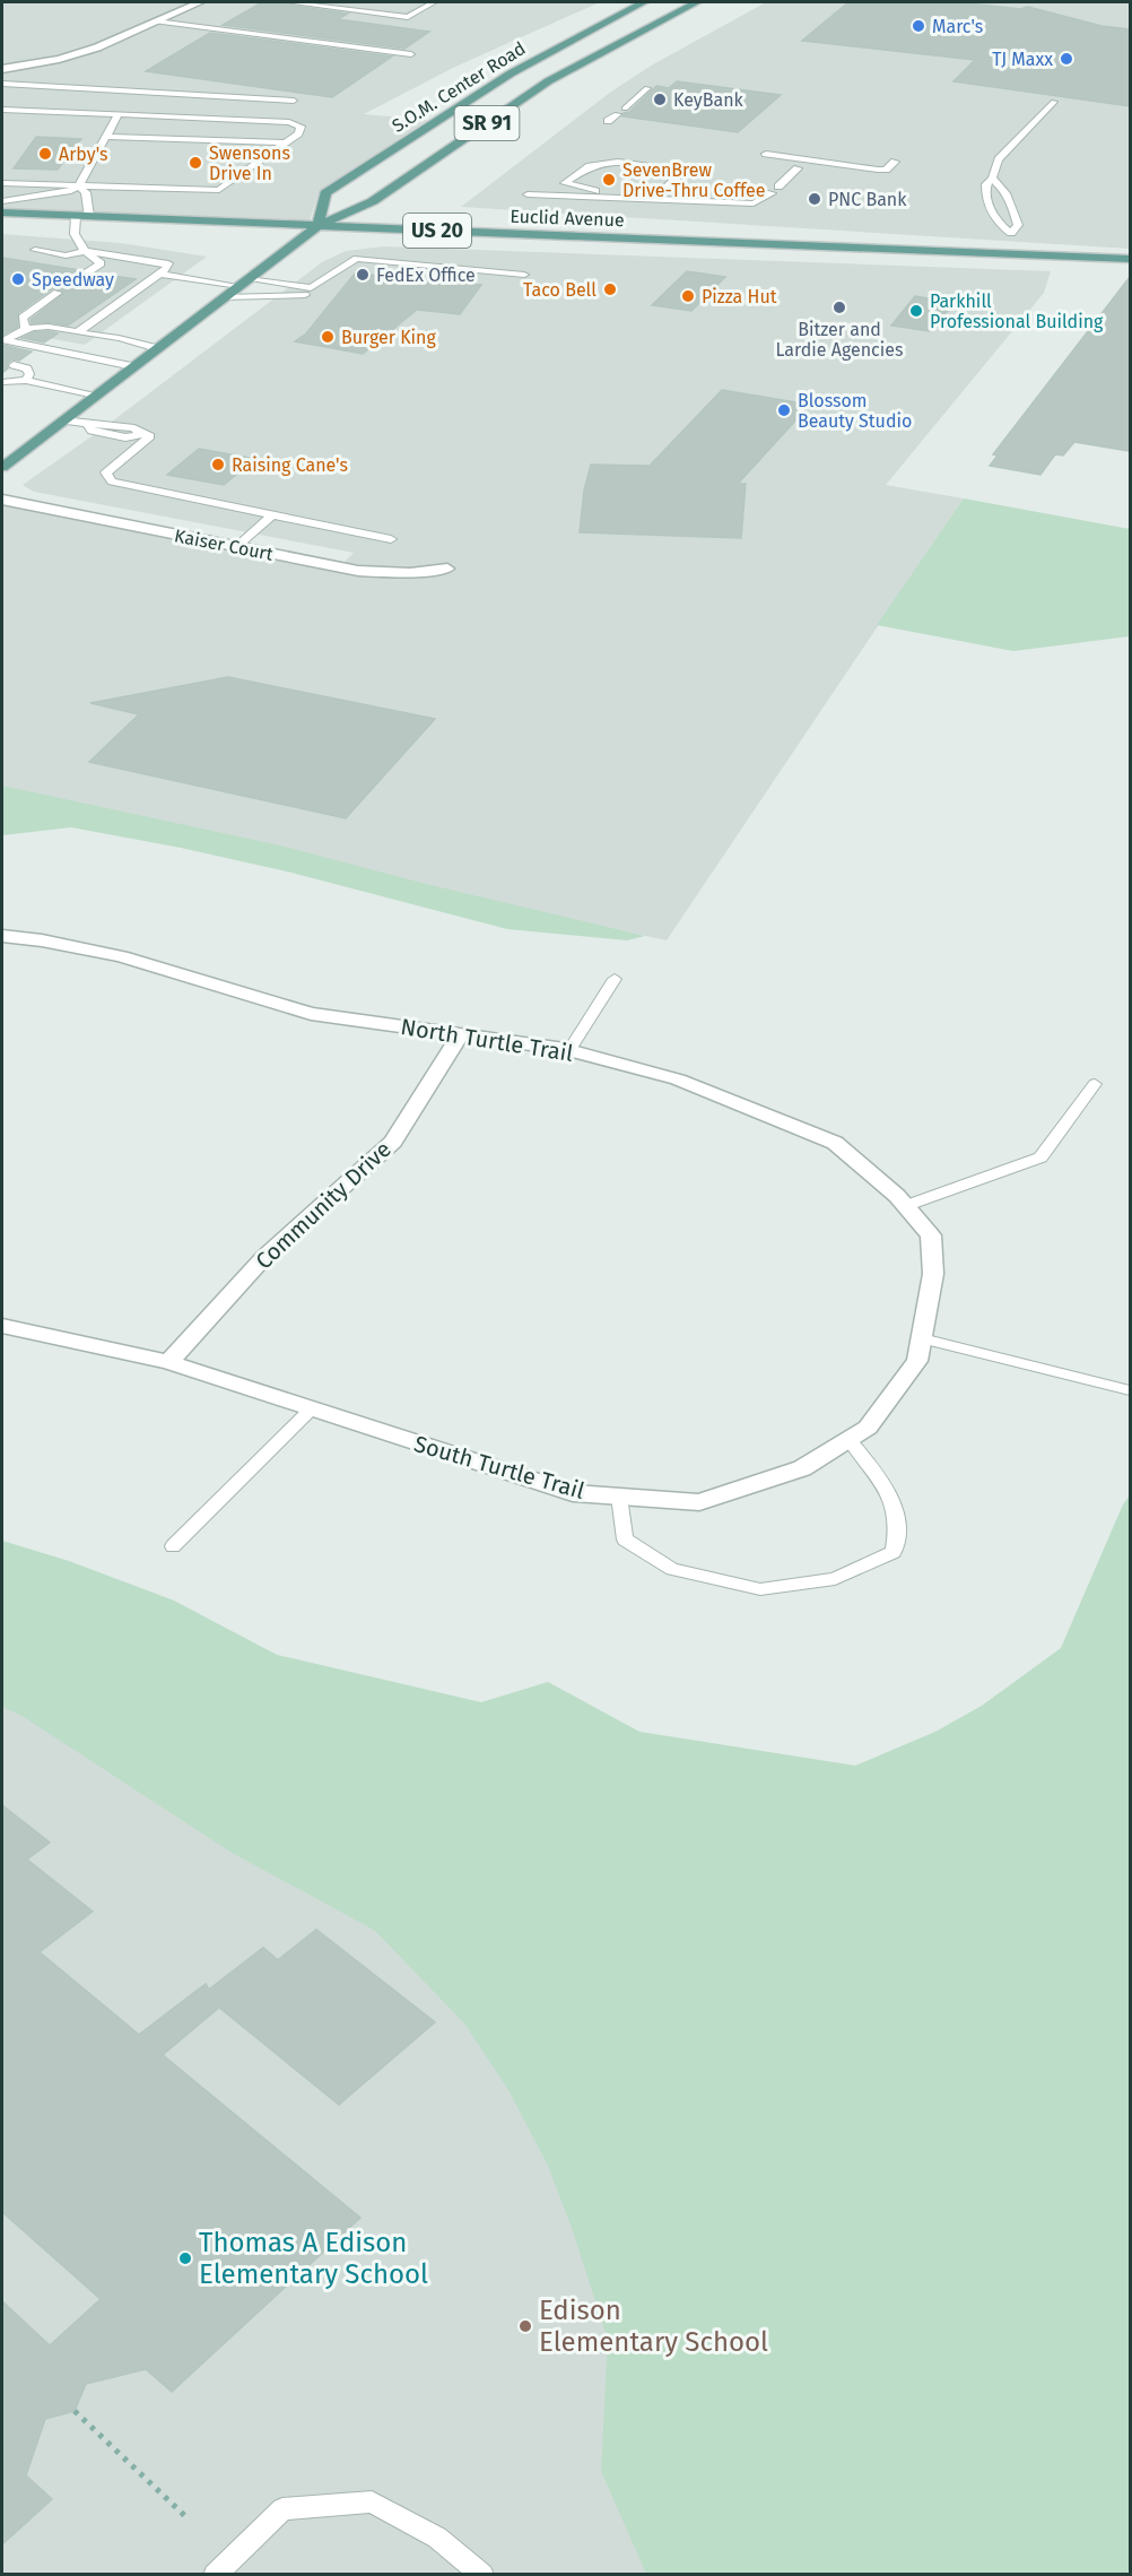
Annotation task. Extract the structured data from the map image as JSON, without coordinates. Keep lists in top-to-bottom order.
{
  "streets": {
    "main road": [
      "S.O.M. Center Road",
      "SR 91",
      "Euclid Avenue",
      "US 20"
    ],
    "street": [
      "Kaiser Court",
      "North Turtle Trail",
      "Community Drive",
      "South Turtle Trail"
    ]
  },
  "crossings": [
    ["S.O.M. Center Road", "Euclid Avenue"],
    ["North Turtle Trail", "Community Drive"],
    ["North Turtle Trail", "South Turtle Trail"],
    ["Community Drive", "South Turtle Trail"]
  ],
  "places": [
    "Marc's",
    "TJ Maxx",
    "KeyBank",
    "Arby's",
    "Swensons Drive In",
    "SevenBrew Drive-Thru Coffee",
    "PNC Bank",
    "FedEx Office",
    "Speedway",
    "Taco Bell",
    "Pizza Hut",
    "Bitzer and Lardie Agencies",
    "Parkhill Professional Building",
    "Burger King",
    "Blossom Beauty Studio",
    "Raising Cane's",
    "Thomas A Edison Elementary School",
    "Edison Elementary School"
  ]
}
